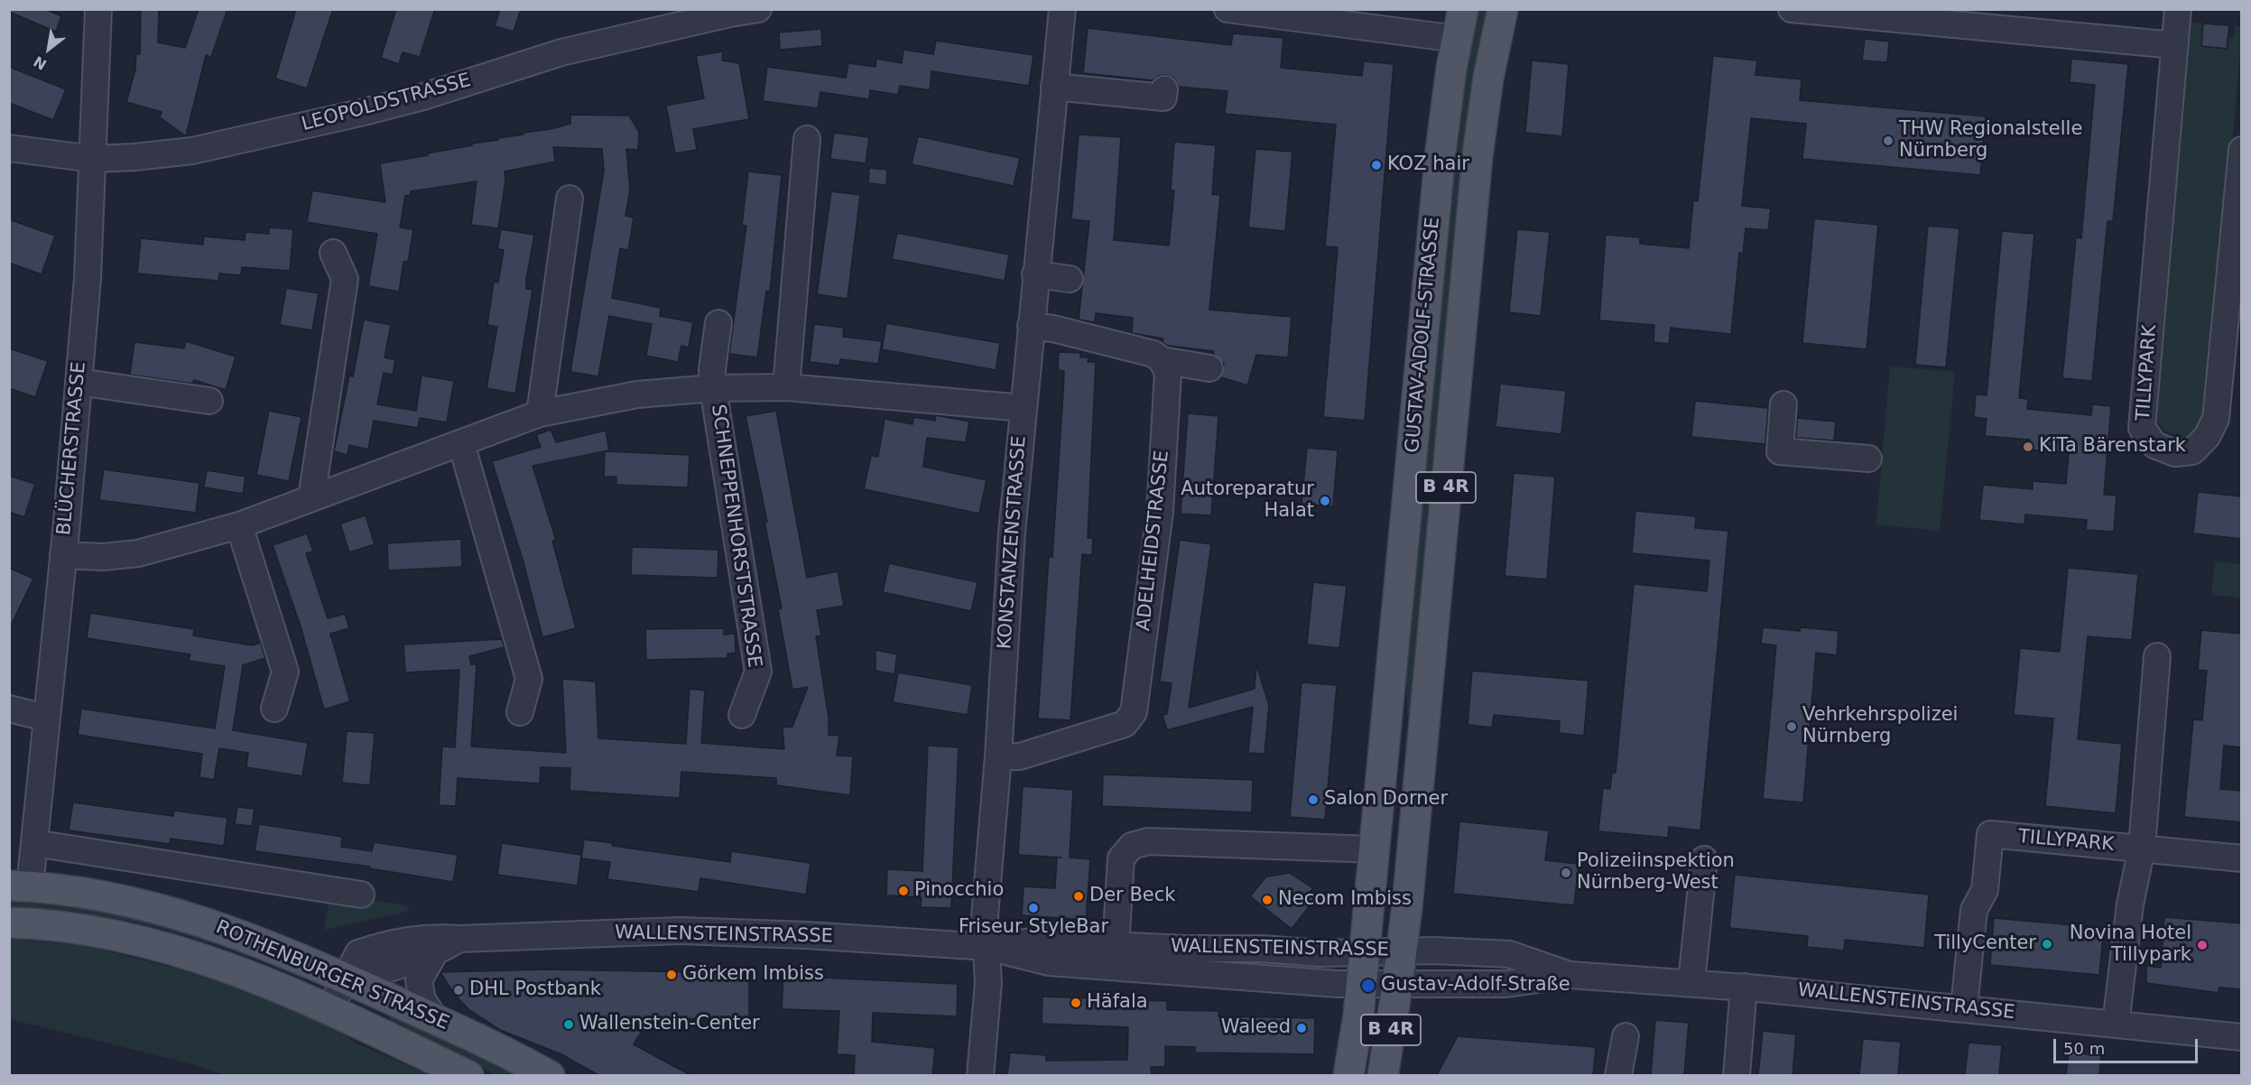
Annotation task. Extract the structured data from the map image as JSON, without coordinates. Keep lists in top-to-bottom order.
{
  "streets": {
    "main road": ["GUSTAV-ADOLF-STRASSE", "B 4R", "ROTHENBURGER STRASSE"],
    "street": [
      "LEOPOLDSTRASSE",
      "TILLYPARK",
      "BLÜCHERSTRASSE",
      "SCHNEPPENHORSTSTRASSE",
      "ADELHEIDSTRASSE",
      "KONSTANZENSTRASSE",
      "WALLENSTEINSTRASSE"
    ]
  },
  "crossings": [
    ["LEOPOLDSTRASSE", "BLÜCHERSTRASSE"],
    ["GUSTAV-ADOLF-STRASSE", "B 4R"],
    ["GUSTAV-ADOLF-STRASSE", "WALLENSTEINSTRASSE"],
    ["TILLYPARK", "WALLENSTEINSTRASSE"],
    ["BLÜCHERSTRASSE", "SCHNEPPENHORSTSTRASSE"],
    ["BLÜCHERSTRASSE", "ROTHENBURGER STRASSE"],
    ["B 4R", "WALLENSTEINSTRASSE"],
    ["SCHNEPPENHORSTSTRASSE", "KONSTANZENSTRASSE"],
    ["ADELHEIDSTRASSE", "KONSTANZENSTRASSE"],
    ["KONSTANZENSTRASSE", "WALLENSTEINSTRASSE"],
    ["WALLENSTEINSTRASSE", "ROTHENBURGER STRASSE"]
  ],
  "places": [
    "THW Regionalstelle Nürnberg",
    "KOZ hair",
    "KiTa Bärenstark",
    "Autoreparatur Halat",
    "Vehrkehrspolizei Nürnberg",
    "Salon Dorner",
    "Polizeiinspektion Nürnberg-West",
    "Pinocchio",
    "Der Beck",
    "Necom Imbiss",
    "Friseur StyleBar",
    "TillyCenter",
    "Novina Hotel Tillypark",
    "Görkem Imbiss",
    "Gustav-Adolf-Straße",
    "DHL Postbank",
    "Häfala",
    "Wallenstein-Center",
    "Waleed"
  ],
  "scale_bar": "50 m",
  "north": "bottom left"
}
